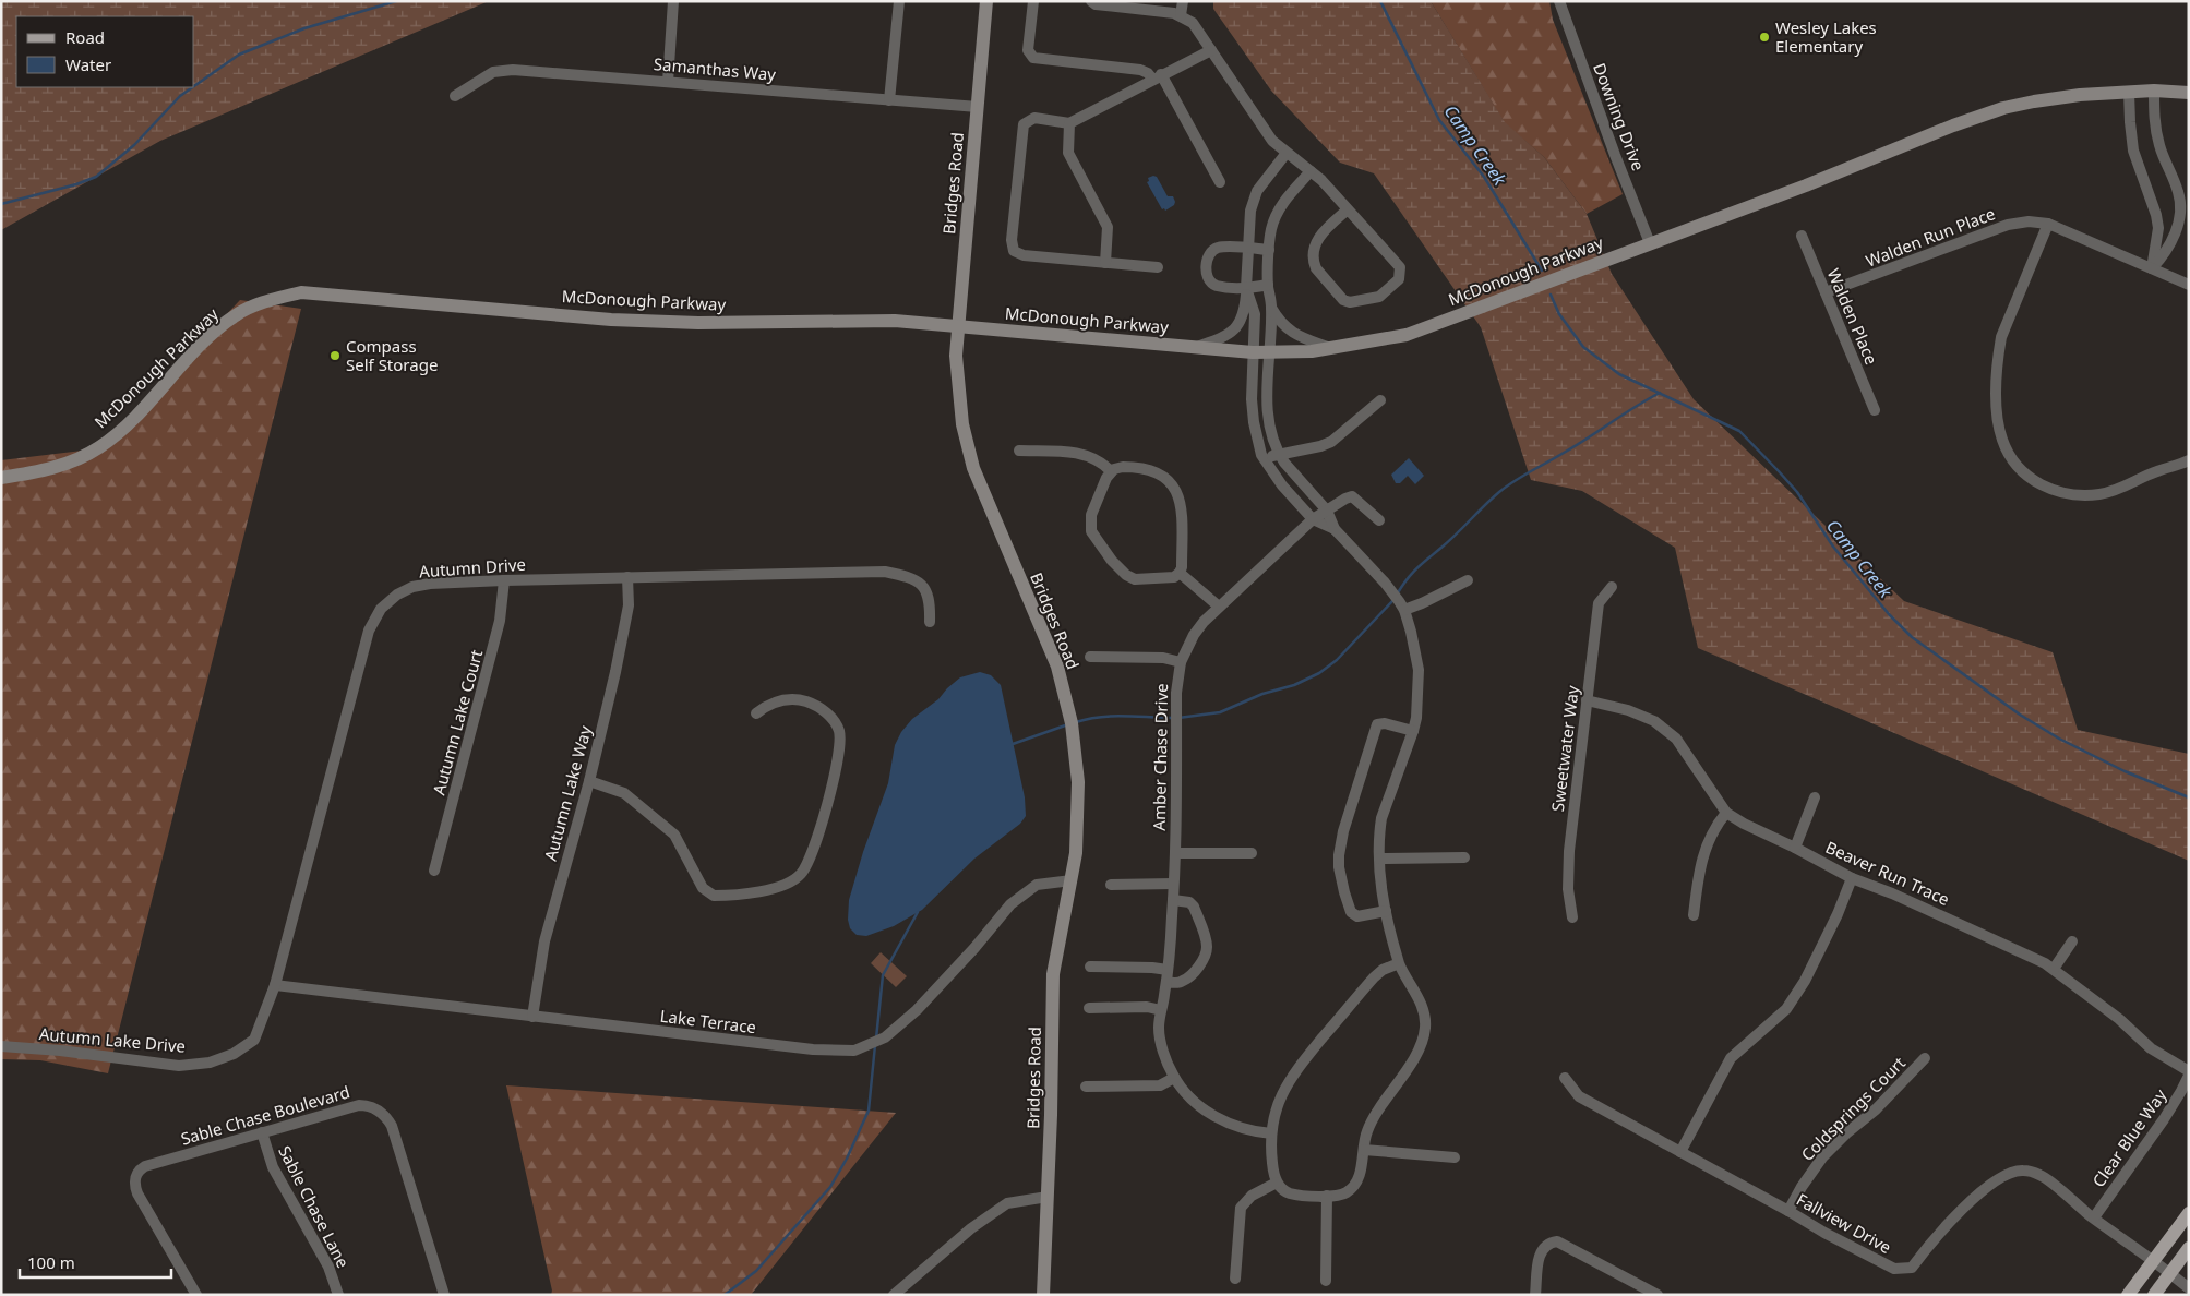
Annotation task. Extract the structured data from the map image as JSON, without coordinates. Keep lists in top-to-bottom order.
{
  "streets": {
    "street": [
      "Samanthas Way",
      "Downing Drive",
      "Bridges Road",
      "Walden Run Place",
      "McDonough Parkway",
      "Walden Place",
      "Autumn Drive",
      "Autumn Lake Court",
      "Sweetwater Way",
      "Amber Chase Drive",
      "Autumn Lake Way",
      "Beaver Run Trace",
      "Lake Terrace",
      "Autumn Lake Drive",
      "Coldsprings Court",
      "Sable Chase Boulevard",
      "Clear Blue Way",
      "Sable Chase Lane",
      "Fallview Drive"
    ]
  },
  "crossings": [
    ["Samanthas Way", "Bridges Road"],
    ["Downing Drive", "McDonough Parkway"],
    ["Bridges Road", "McDonough Parkway"],
    ["Bridges Road", "Lake Terrace"],
    ["Walden Run Place", "Walden Place"],
    ["Autumn Drive", "Autumn Lake Court"],
    ["Autumn Drive", "Autumn Lake Way"],
    ["Autumn Drive", "Lake Terrace"],
    ["Autumn Drive", "Autumn Lake Drive"],
    ["Sweetwater Way", "Beaver Run Trace"],
    ["Autumn Lake Way", "Lake Terrace"],
    ["Beaver Run Trace", "Clear Blue Way"],
    ["Lake Terrace", "Autumn Lake Drive"],
    ["Coldsprings Court", "Fallview Drive"],
    ["Sable Chase Boulevard", "Sable Chase Lane"],
    ["Clear Blue Way", "Fallview Drive"]
  ],
  "water": ["Camp Creek"],
  "places": ["Wesley Lakes Elementary", "Compass Self Storage"],
  "legend": ["Road", "Water"],
  "scale_bar": "100 m"
}
